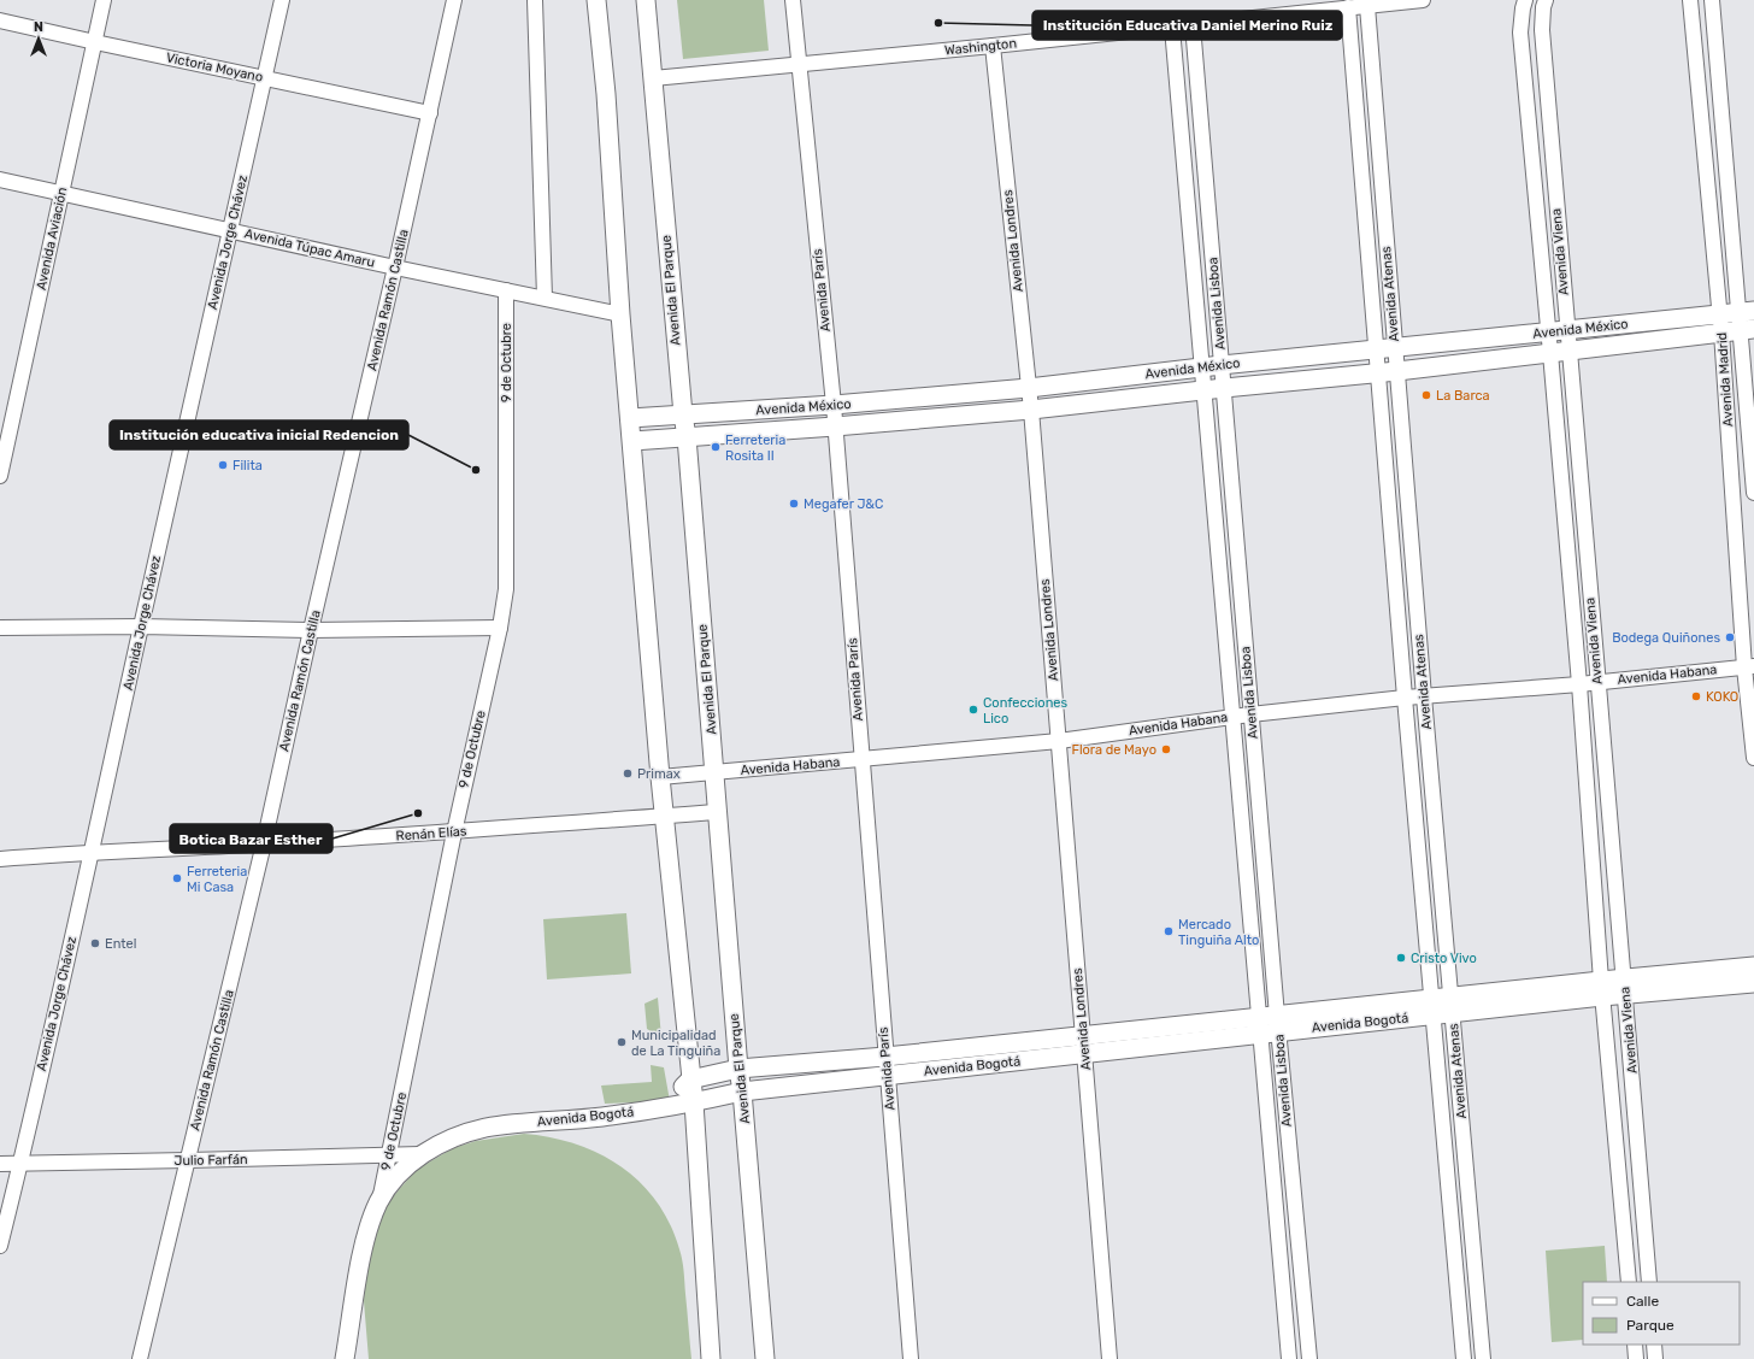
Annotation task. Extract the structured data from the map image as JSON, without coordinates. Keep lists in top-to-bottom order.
{
  "streets": {
    "street": [
      "Washington",
      "Victoria Moyano",
      "Avenida Aviación",
      "Avenida Londres",
      "Avenida Jorge Chávez",
      "Avenida Túpac Amaru",
      "Avenida Viena",
      "Avenida El Parque",
      "Avenida París",
      "Avenida Atenas",
      "Avenida Ramón Castilla",
      "Avenida Lisboa",
      "Avenida México",
      "9 de Octubre",
      "Avenida Madrid",
      "Avenida Habana",
      "Renán Elías",
      "Avenida Bogotá",
      "Julio Farfán"
    ]
  },
  "crossings": [
    ["Washington", "Avenida Londres"],
    ["Washington", "Avenida El Parque"],
    ["Washington", "Avenida París"],
    ["Washington", "Avenida Atenas"],
    ["Washington", "Avenida Lisboa"],
    ["Victoria Moyano", "Avenida Aviación"],
    ["Victoria Moyano", "Avenida Jorge Chávez"],
    ["Victoria Moyano", "Avenida Ramón Castilla"],
    ["Avenida Aviación", "Avenida Túpac Amaru"],
    ["Avenida Londres", "Avenida México"],
    ["Avenida Londres", "Avenida Habana"],
    ["Avenida Londres", "Avenida Bogotá"],
    ["Avenida Jorge Chávez", "Avenida Túpac Amaru"],
    ["Avenida Jorge Chávez", "Renán Elías"],
    ["Avenida Jorge Chávez", "Julio Farfán"],
    ["Avenida Túpac Amaru", "Avenida Ramón Castilla"],
    ["Avenida Túpac Amaru", "9 de Octubre"],
    ["Avenida Viena", "Avenida México"],
    ["Avenida Viena", "Avenida Habana"],
    ["Avenida Viena", "Avenida Bogotá"],
    ["Avenida El Parque", "Avenida México"],
    ["Avenida El Parque", "Avenida Habana"],
    ["Avenida El Parque", "Renán Elías"],
    ["Avenida El Parque", "Avenida Bogotá"],
    ["Avenida París", "Avenida México"],
    ["Avenida París", "Avenida Habana"],
    ["Avenida París", "Avenida Bogotá"],
    ["Avenida Atenas", "Avenida México"],
    ["Avenida Atenas", "Avenida Habana"],
    ["Avenida Atenas", "Avenida Bogotá"],
    ["Avenida Ramón Castilla", "Renán Elías"],
    ["Avenida Ramón Castilla", "Julio Farfán"],
    ["Avenida Lisboa", "Avenida México"],
    ["Avenida Lisboa", "Avenida Habana"],
    ["Avenida Lisboa", "Avenida Bogotá"],
    ["Avenida México", "Avenida Madrid"],
    ["9 de Octubre", "Renán Elías"],
    ["9 de Octubre", "Avenida Bogotá"],
    ["9 de Octubre", "Julio Farfán"],
    ["Avenida Madrid", "Avenida Habana"],
    ["Avenida Bogotá", "Julio Farfán"]
  ],
  "places": [
    "Institución Educativa Daniel Merino Ruiz",
    "La Barca",
    "Ferreteria Rosita II",
    "Filita",
    "Institución educativa inicial Redencion",
    "Megafer J&C",
    "Bodega Quiñones",
    "KOKO",
    "Confecciones Lico",
    "Flora de Mayo",
    "Primax",
    "Botica Bazar Esther",
    "Ferreteria Mi Casa",
    "Mercado Tinguiña Alto",
    "Entel",
    "Cristo Vivo",
    "Municipalidad de La Tinguiña"
  ],
  "legend": ["Calle", "Parque"],
  "north": "top"
}
